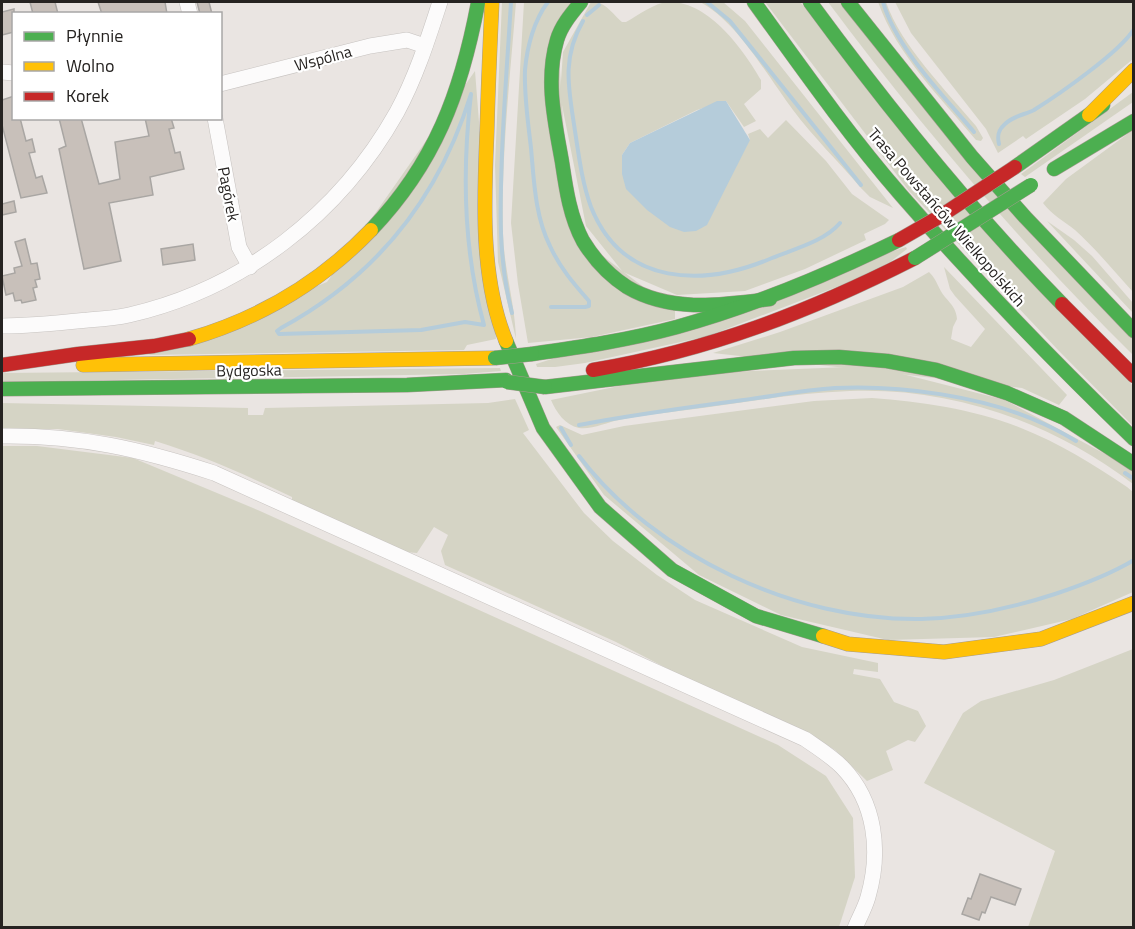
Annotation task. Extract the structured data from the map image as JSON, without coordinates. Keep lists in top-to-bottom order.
{
  "streets": {
    "main road": ["Trasa Powstańców Wielkopolskich", "Bydgoska"],
    "street": ["Wspólna", "Pagórek"]
  },
  "legend": ["Płynnie", "Wolno", "Korek"]
}
